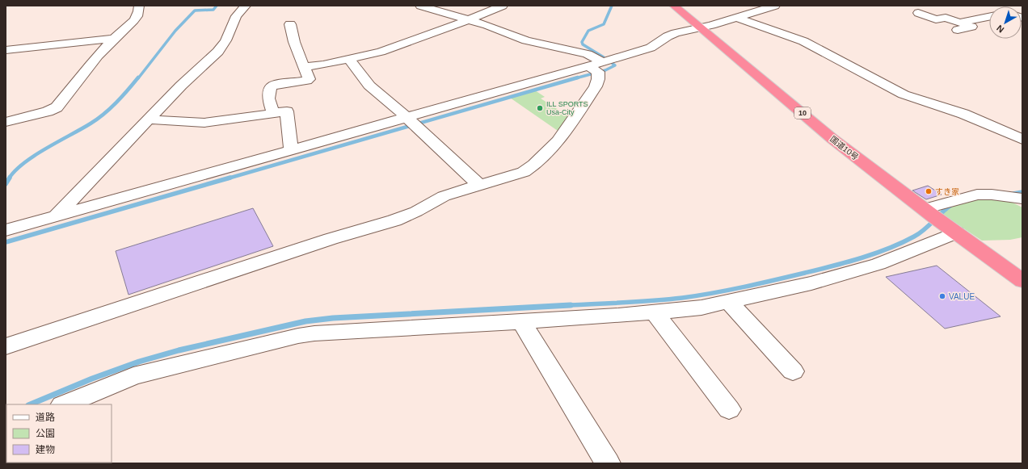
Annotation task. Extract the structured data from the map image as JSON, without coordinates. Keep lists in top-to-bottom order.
{
  "streets": {
    "highway": ["10", "国道10号"]
  },
  "places": ["ILL SPORTS Usa-City", "すき家", "VALUE"],
  "legend": ["道路", "公園", "建物"],
  "north": "bottom left"
}
